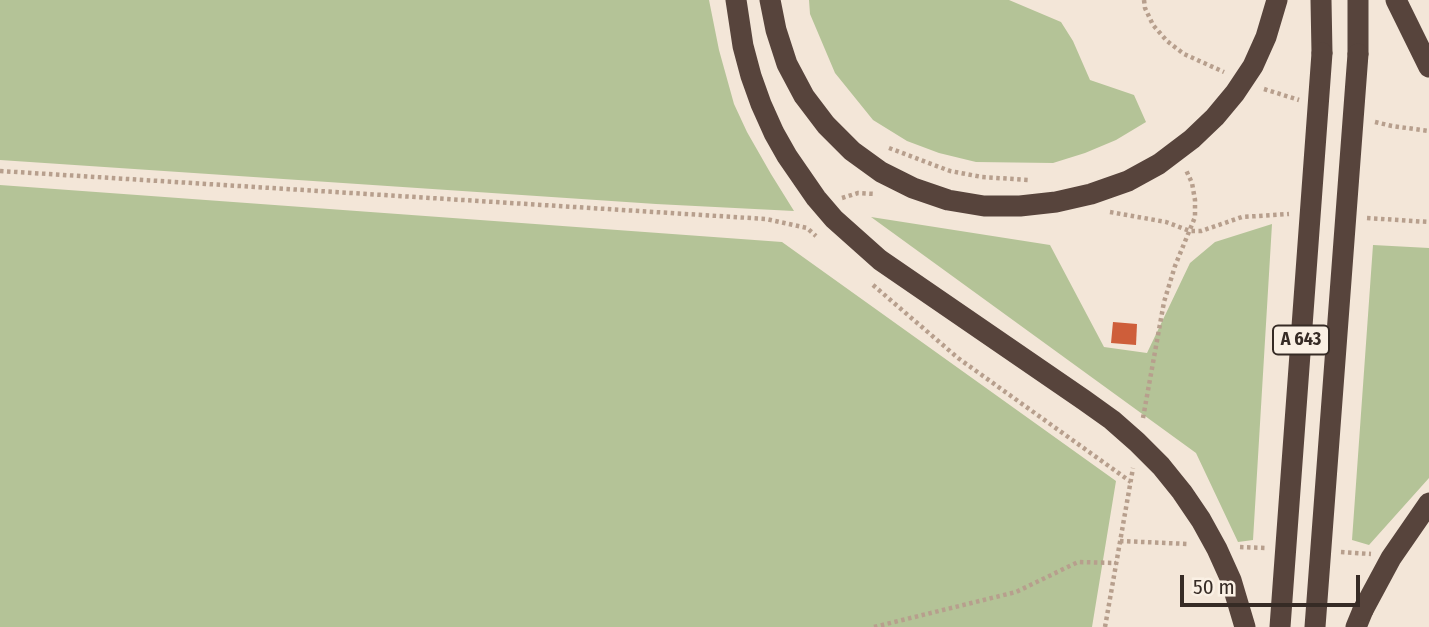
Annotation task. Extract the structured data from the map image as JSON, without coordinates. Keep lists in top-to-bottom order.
{
  "streets": {
    "highway": ["A 643"]
  },
  "scale_bar": "50 m"
}
